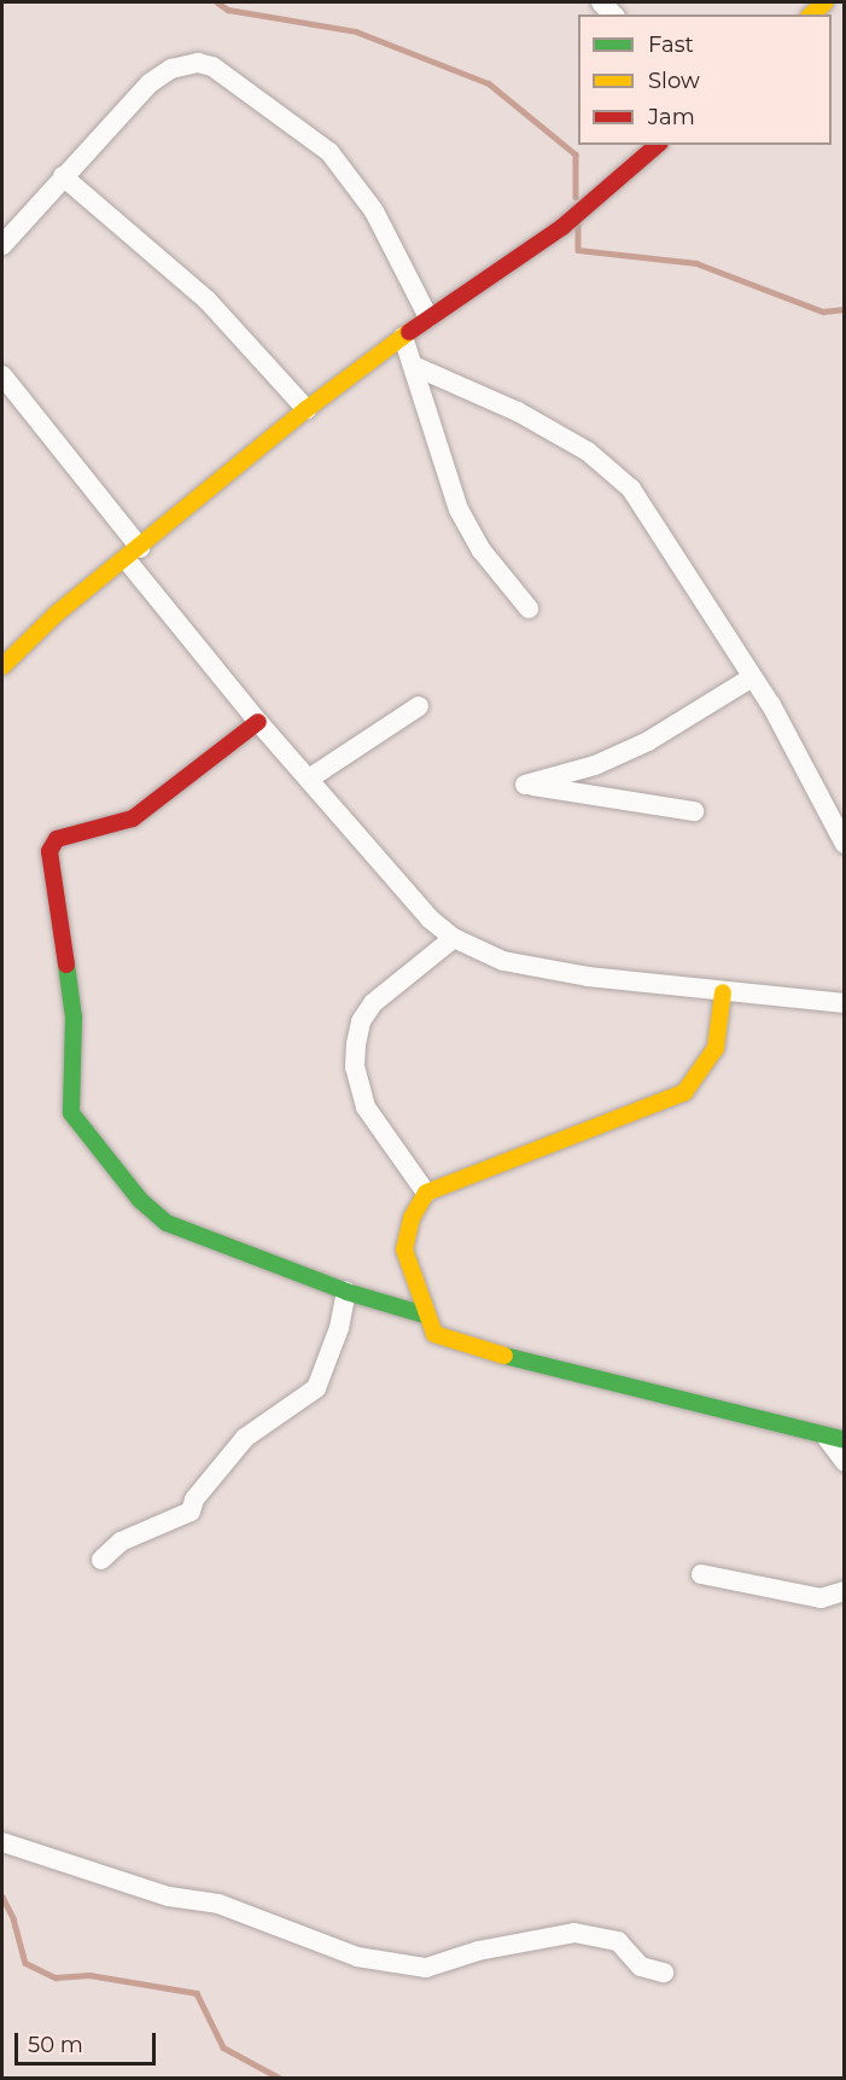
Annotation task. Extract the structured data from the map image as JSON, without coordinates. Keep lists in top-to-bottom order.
{
  "legend": ["Fast", "Slow", "Jam"],
  "scale_bar": "50 m"
}
